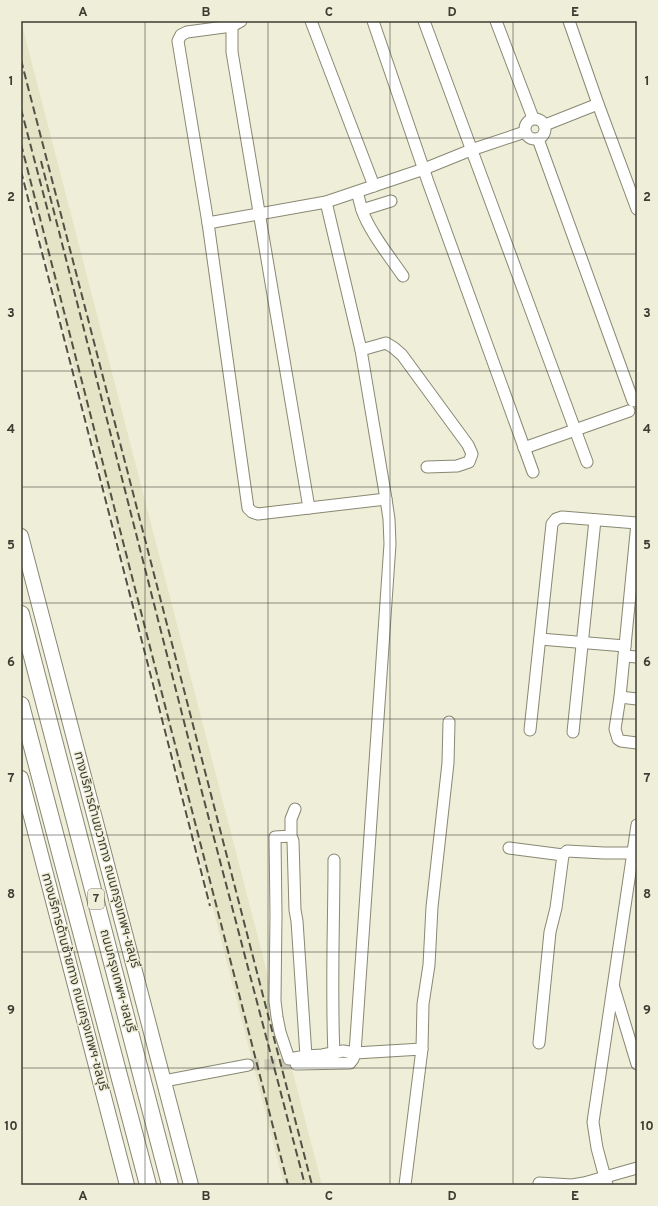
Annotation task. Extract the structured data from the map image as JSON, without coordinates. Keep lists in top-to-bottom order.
{
  "streets": {
    "highway": ["7", "ถนนกรุงเทพฯ-ชลบุรี"],
    "main road": ["ทางบริการด้านขวาทาง ถนนกรุงเทพฯ-ชลบุรี", "ทางบริการด้านซ้ายทาง ถนนกรุงเทพฯ-ชลบุรี"]
  },
  "grid": {
    "columns": [
      "A",
      "B",
      "C",
      "D",
      "E"
    ],
    "rows": [
      "1",
      "2",
      "3",
      "4",
      "5",
      "6",
      "7",
      "8",
      "9",
      "10"
    ]
  }
}
